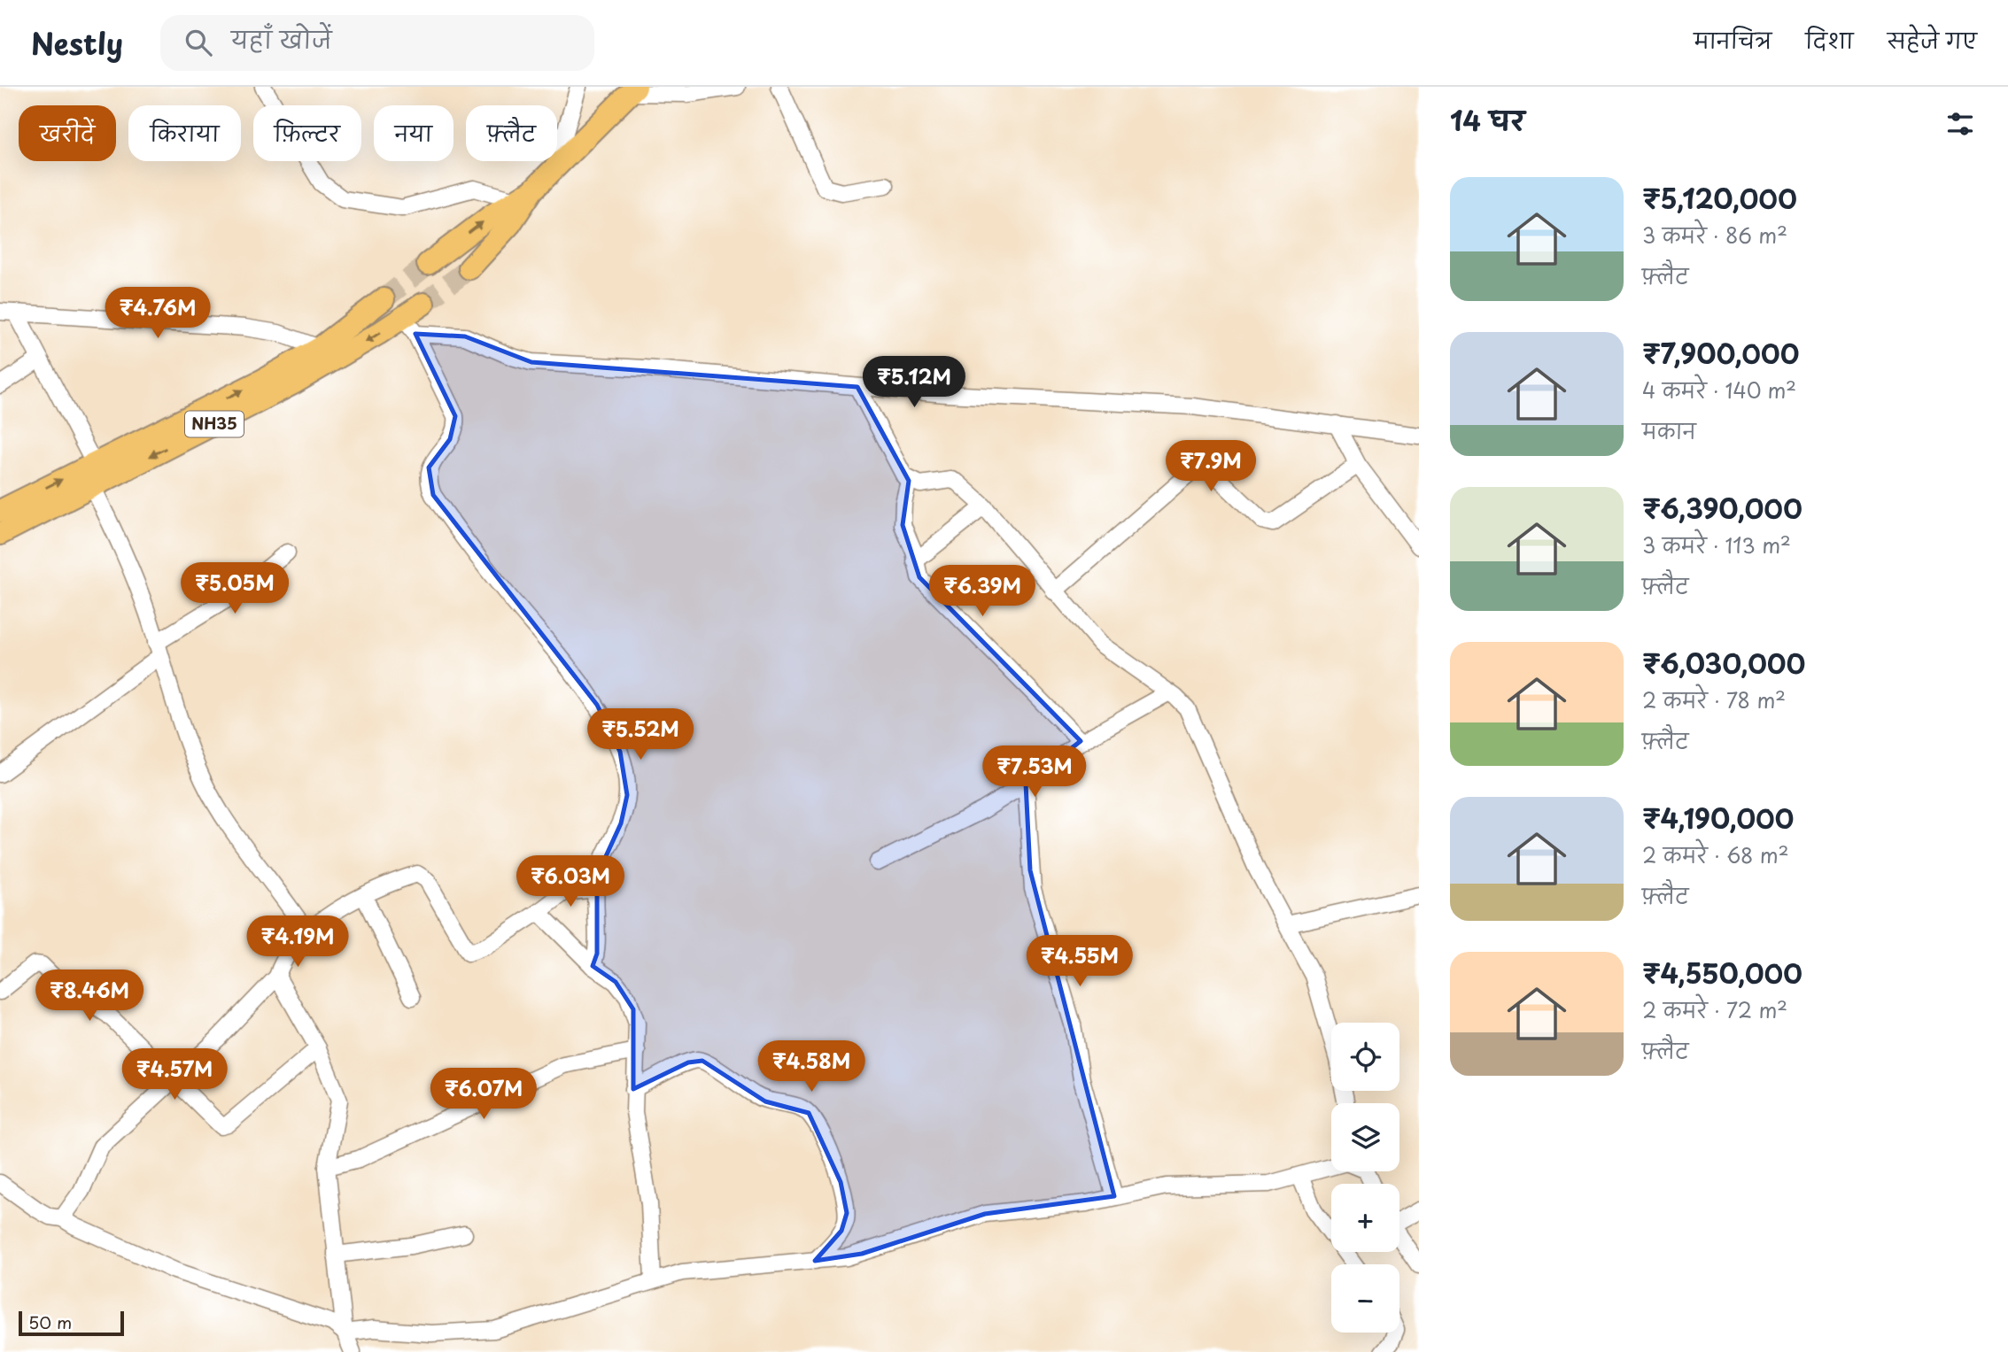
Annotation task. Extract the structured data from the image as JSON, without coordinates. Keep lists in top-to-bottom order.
{
  "streets": {
    "highway": ["NH35"]
  },
  "scale_bar": "50 m",
  "page": {
    "header": "Nestly",
    "search": "यहाँ खोजें",
    "nav": ["मानचित्र", "दिशा", "सहेजे गए"],
    "heading": "14 घर",
    "chip": [
      "खरीदें",
      "किराया",
      "फ़िल्टर",
      "नया",
      "फ़्लैट"
    ],
    "list": [
      {
        "name": "₹5,120,000",
        "note": "3 कमरे · 86 m² · फ़्लैट"
      },
      {
        "name": "₹7,900,000",
        "note": "4 कमरे · 140 m² · मकान"
      },
      {
        "name": "₹6,390,000",
        "note": "3 कमरे · 113 m² · फ़्लैट"
      },
      {
        "name": "₹6,030,000",
        "note": "2 कमरे · 78 m² · फ़्लैट"
      },
      {
        "name": "₹4,190,000",
        "note": "2 कमरे · 68 m² · फ़्लैट"
      },
      {
        "name": "₹4,550,000",
        "note": "2 कमरे · 72 m² · फ़्लैट"
      }
    ],
    "price": [
      "₹4.76M",
      "₹5.12M",
      "₹7.9M",
      "₹5.05M",
      "₹6.39M",
      "₹5.52M",
      "₹7.53M",
      "₹6.03M",
      "₹4.19M",
      "₹4.55M",
      "₹8.46M",
      "₹4.58M",
      "₹4.57M",
      "₹6.07M"
    ],
    "map_buttons": ["+", "−"],
    "scale": "50 m"
  }
}
